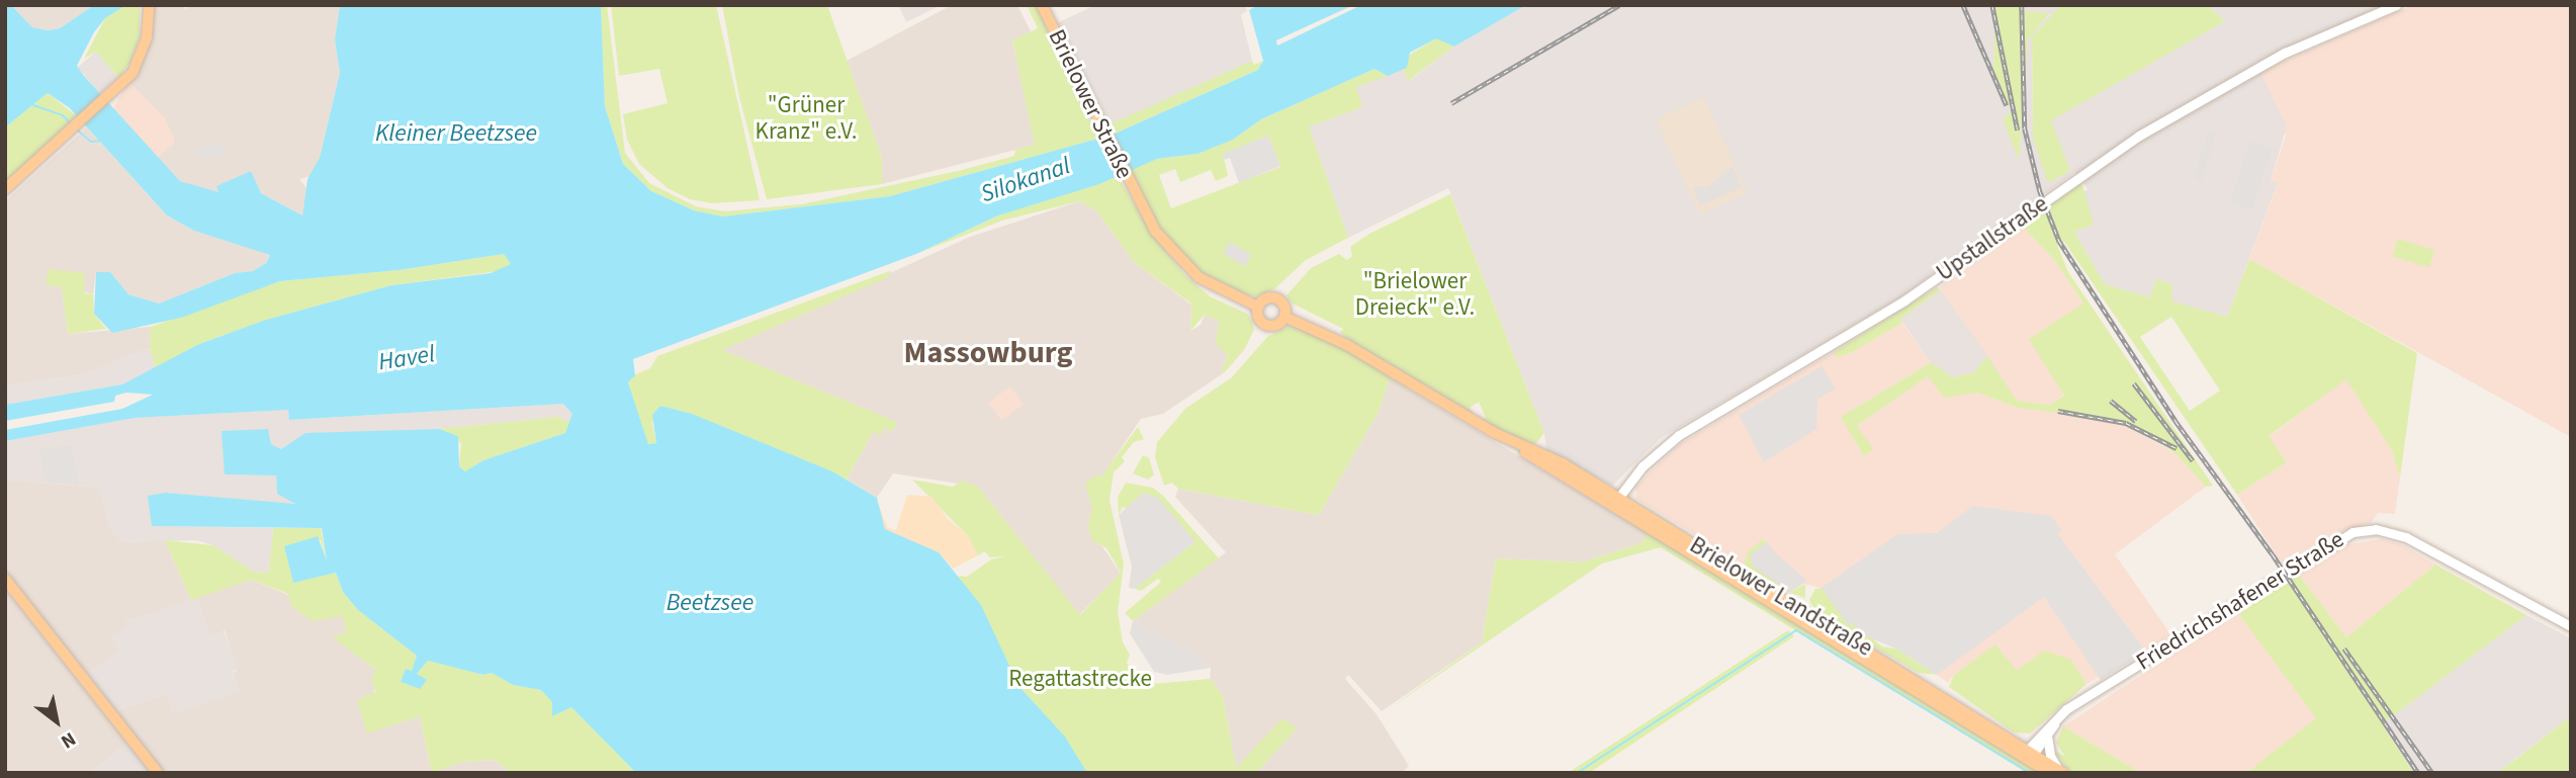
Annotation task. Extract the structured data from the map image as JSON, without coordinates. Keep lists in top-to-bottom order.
{
  "streets": {
    "main road": ["Brielower Straße", "Brielower Landstraße"],
    "street": ["Upstallstraße", "Friedrichshafener Straße"]
  },
  "crossings": [
    ["Brielower Straße", "Brielower Landstraße"],
    ["Upstallstraße", "Brielower Landstraße"],
    ["Brielower Landstraße", "Friedrichshafener Straße"]
  ],
  "districts": ["Massowburg"],
  "water": [
    "Kleiner Beetzsee",
    "Silokanal",
    "Havel",
    "Beetzsee"
  ],
  "parks": ["\"Grüner Kranz\" e.V.", "\"Brielower Dreieck\" e.V.", "Regattastrecke"],
  "north": "bottom right"
}
